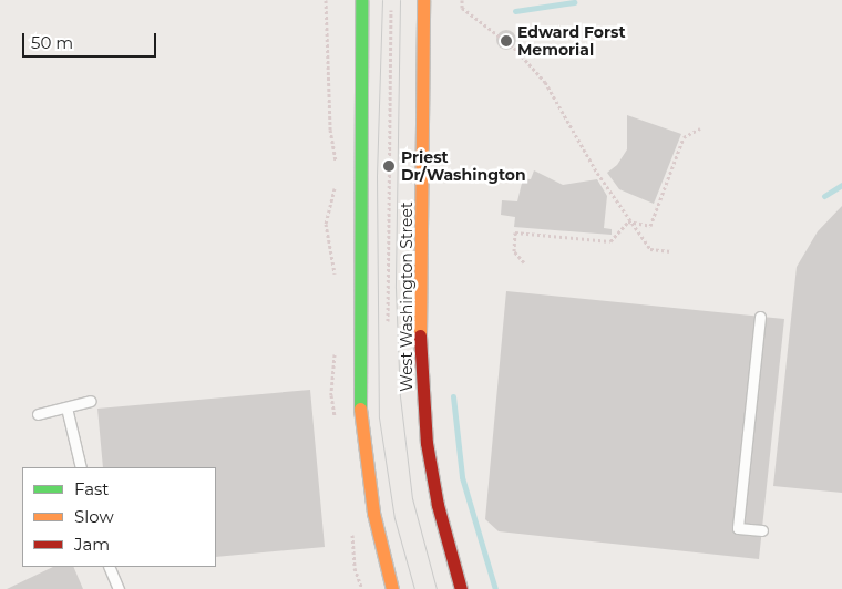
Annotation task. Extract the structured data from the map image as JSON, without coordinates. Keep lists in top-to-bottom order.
{
  "streets": {
    "main road": ["West Washington Street"]
  },
  "places": ["Edward Forst Memorial", "Priest Dr/Washington"],
  "legend": ["Fast", "Slow", "Jam"],
  "scale_bar": "50 m"
}
